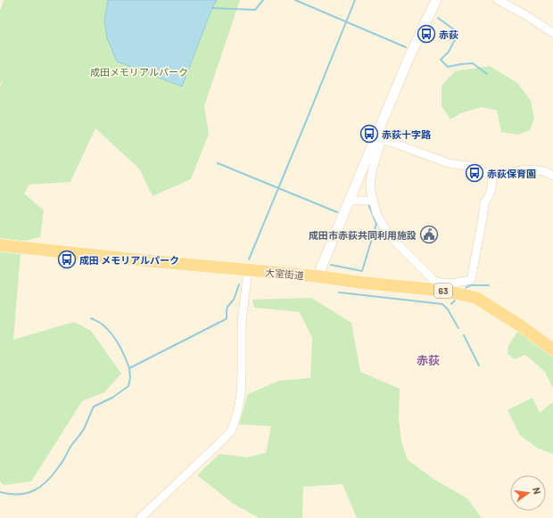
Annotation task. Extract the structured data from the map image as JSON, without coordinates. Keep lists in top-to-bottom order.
{
  "streets": {
    "main road": ["大室街道", "63"]
  },
  "districts": ["赤荻"],
  "parks": ["成田メモリアルパーク"],
  "places": {
    "bus stop": [
      "赤荻",
      "赤荻十字路",
      "赤荻保育園",
      "成田 メモリアルパーク"
    ],
    "public building": ["成田市赤荻共同利用施設"]
  },
  "north": "right"
}
